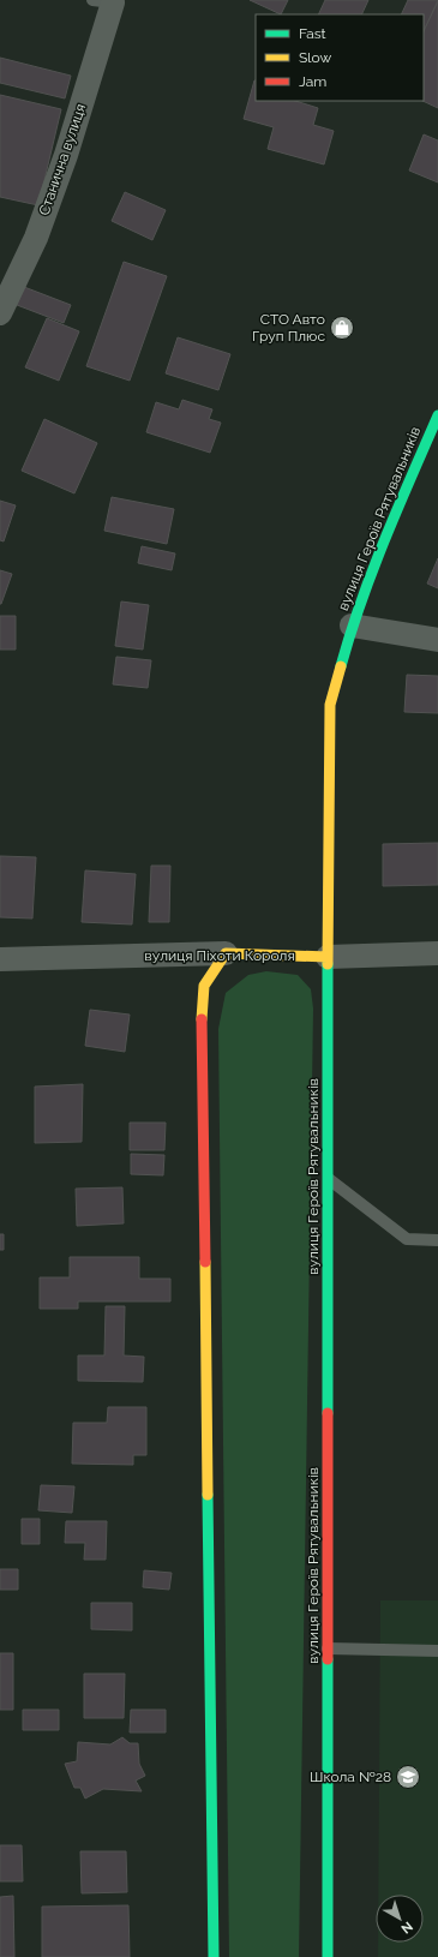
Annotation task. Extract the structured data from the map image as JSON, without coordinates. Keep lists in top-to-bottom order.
{
  "streets": {
    "main road": ["вулиця Героїв Рятувальників", "вулиця Піхоти Короля"],
    "street": ["Станична вулиця"]
  },
  "crossings": [
    ["вулиця Героїв Рятувальників", "вулиця Піхоти Короля"]
  ],
  "places": {
    "shop": ["СТО Авто Груп Плюс"],
    "school or university": ["Школа №28"]
  },
  "legend": ["Fast", "Slow", "Jam"],
  "north": "bottom right"
}
